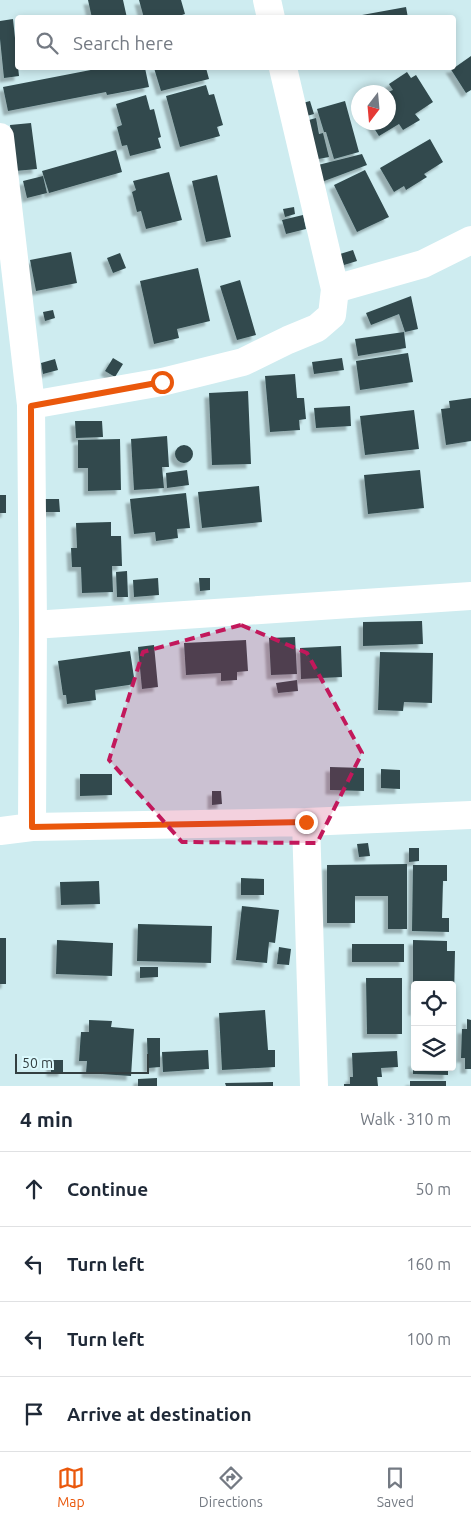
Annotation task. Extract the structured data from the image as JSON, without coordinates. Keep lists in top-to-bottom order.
{
  "scale_bar": "50 m",
  "north": "bottom",
  "page": {
    "search": "Search here",
    "scale": "50 m",
    "heading": ["4 min", "Walk · 310 m"],
    "list": [
      ["Continue", "50 m"],
      ["Turn left", "160 m"],
      ["Turn left", "100 m"],
      "Arrive at destination"
    ],
    "nav": ["Map", "Directions", "Saved"]
  }
}
